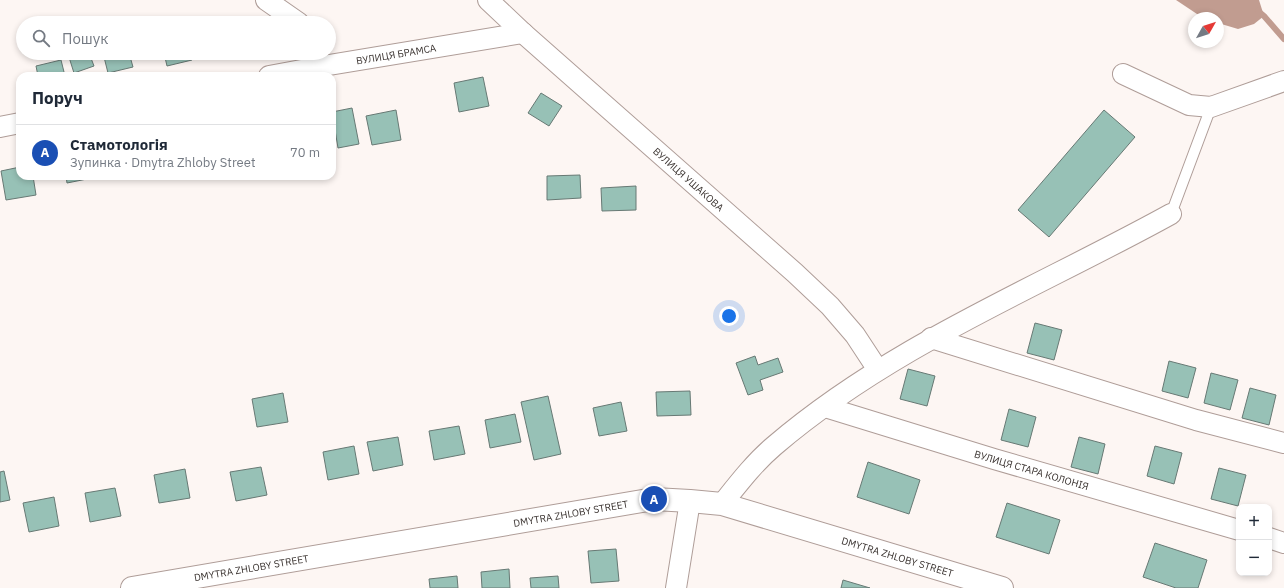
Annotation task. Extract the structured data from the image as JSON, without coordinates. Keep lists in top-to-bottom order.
{
  "streets": {
    "main road": ["DMYTRA ZHLOBY STREET"],
    "street": ["ВУЛИЦЯ БРАМСА", "ВУЛИЦЯ УШАКОВА", "ВУЛИЦЯ СТАРА КОЛОНІЯ"]
  },
  "crossings": [
    ["ВУЛИЦЯ БРАМСА", "ВУЛИЦЯ УШАКОВА"]
  ],
  "north": "top right",
  "page": {
    "search": "Пошук",
    "heading": "Поруч",
    "list": [
      {
        "mark": "A",
        "name": "Стамотологія",
        "note": "Зупинка · Dmytra Zhloby Street",
        "value": "70 m"
      }
    ],
    "pins": "A",
    "map_buttons": ["+", "−"]
  }
}
